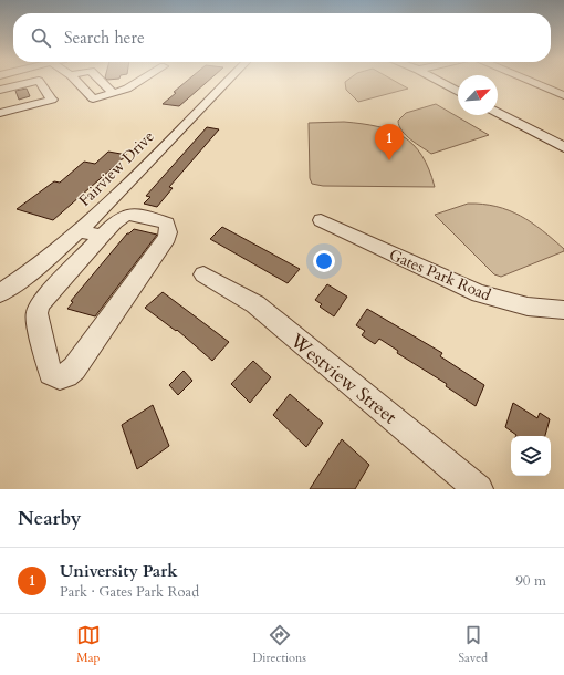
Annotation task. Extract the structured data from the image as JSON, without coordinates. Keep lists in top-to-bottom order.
{
  "streets": {
    "street": ["Fairview Drive", "Gates Park Road", "Westview Street"]
  },
  "north": "top right",
  "page": {
    "search": "Search here",
    "pins": "1",
    "heading": "Nearby",
    "list": [
      {
        "mark": "1",
        "name": "University Park",
        "note": "Park · Gates Park Road",
        "value": "90 m"
      }
    ],
    "nav": ["Map", "Directions", "Saved"]
  }
}
